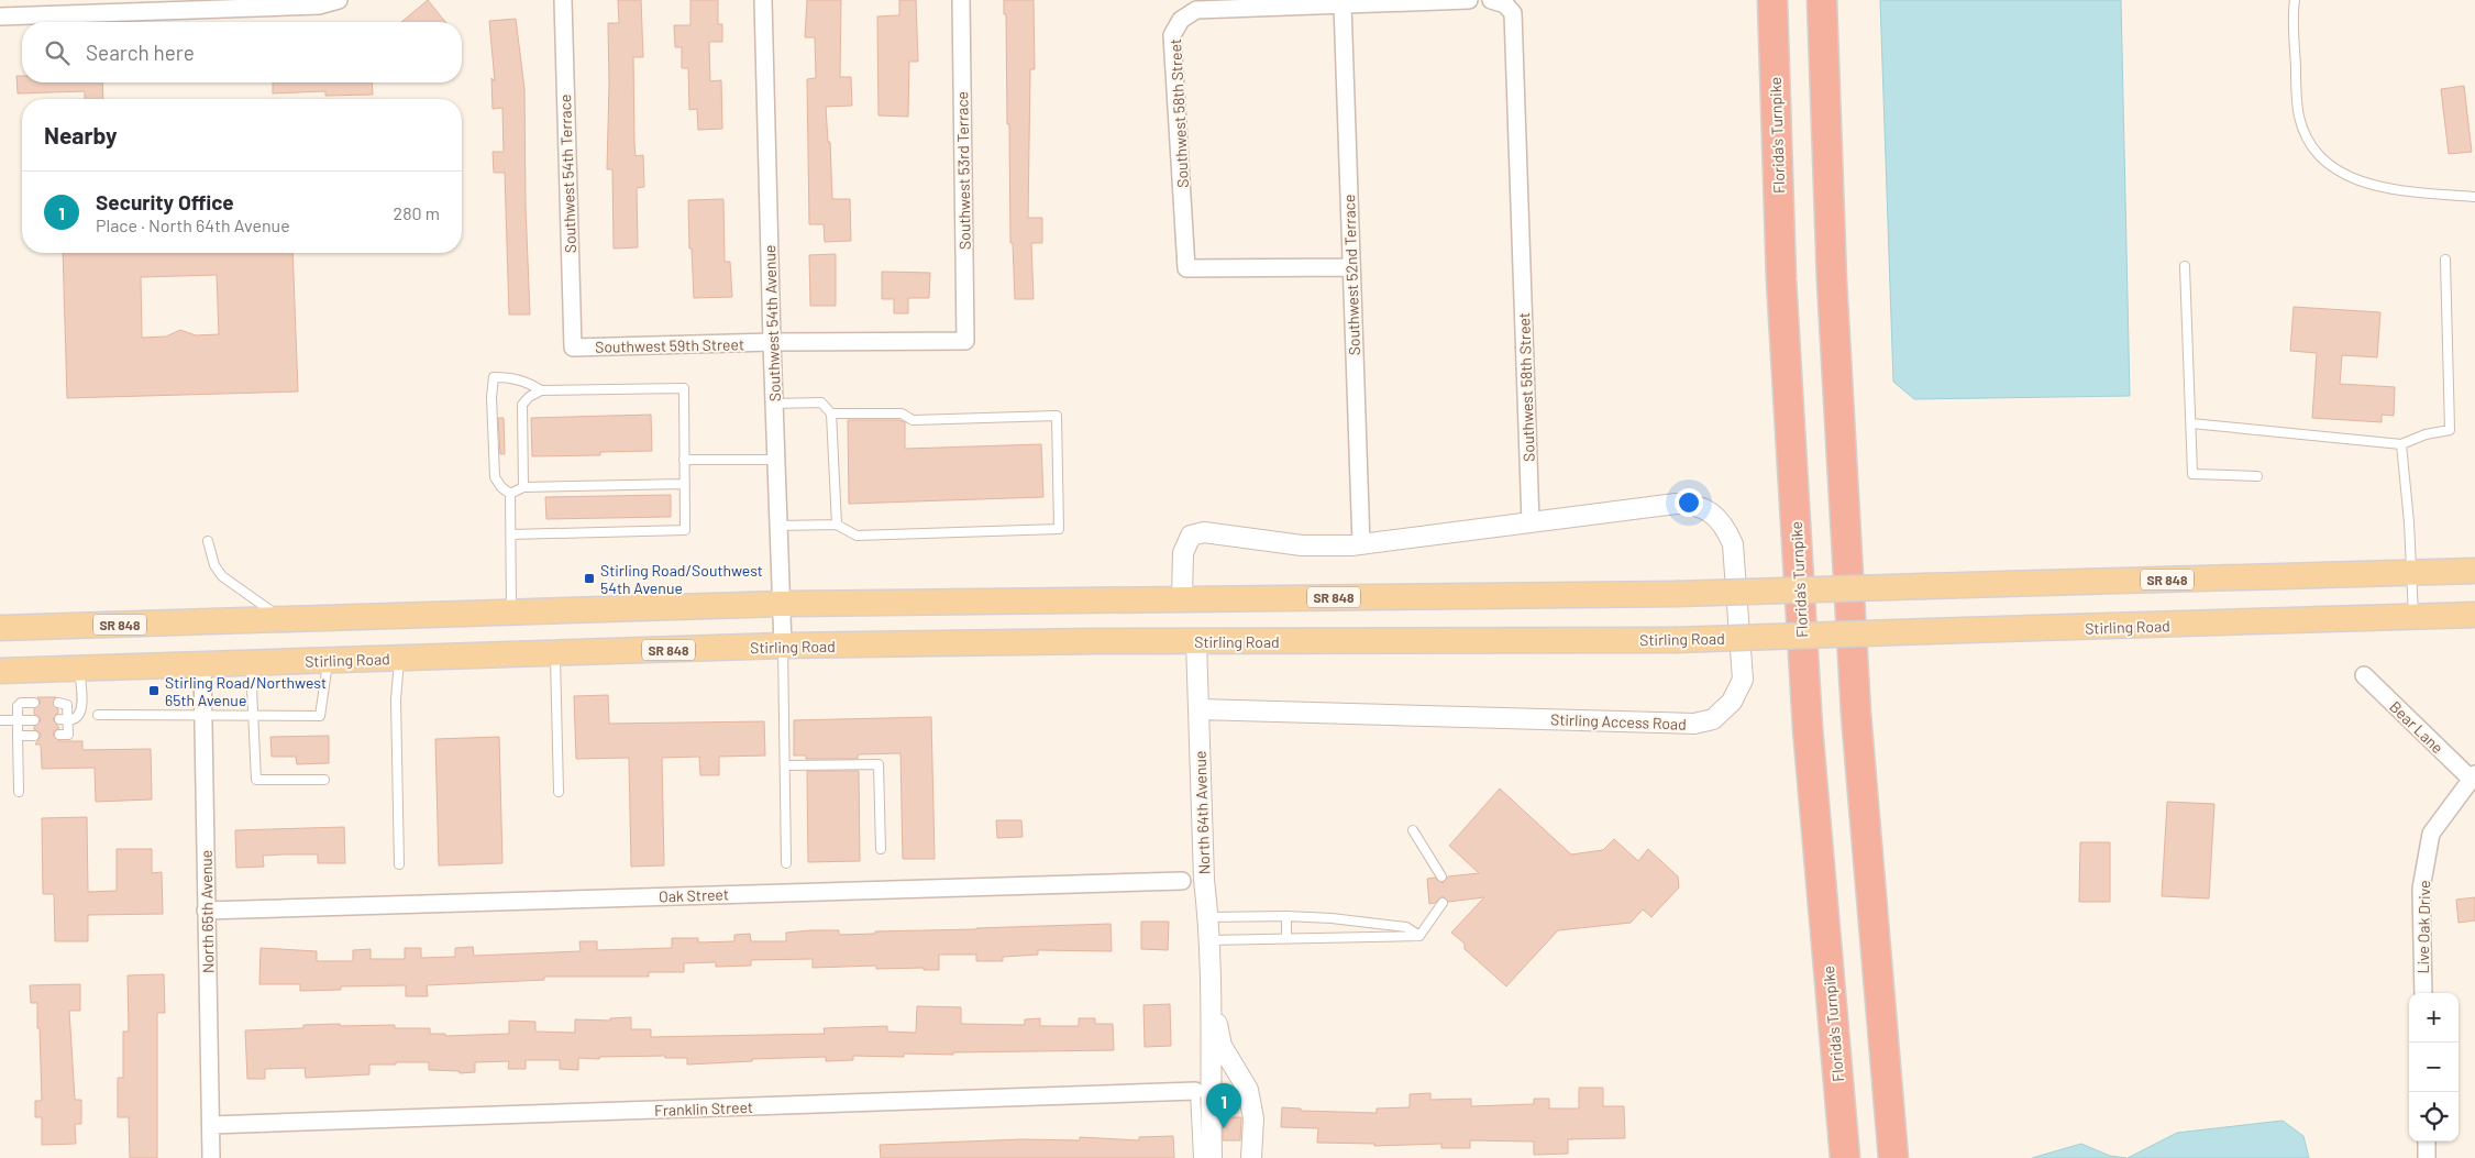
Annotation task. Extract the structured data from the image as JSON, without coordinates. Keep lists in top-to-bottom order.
{
  "streets": {
    "highway": ["Florida's Turnpike"],
    "main road": ["SR 848", "Stirling Road"],
    "street": [
      "Southwest 58th Street",
      "Southwest 53rd Terrace",
      "Southwest 54th Terrace",
      "Southwest 52nd Terrace",
      "Southwest 54th Avenue",
      "Southwest 59th Street",
      "Stirling Access Road",
      "Bear Lane",
      "North 64th Avenue",
      "Oak Street",
      "North 65th Avenue",
      "Live Oak Drive",
      "Franklin Street"
    ]
  },
  "crossings": [
    ["Southwest 58th Street", "Southwest 52nd Terrace"],
    ["Southwest 58th Street", "Stirling Access Road"],
    ["Southwest 53rd Terrace", "Southwest 59th Street"],
    ["Southwest 54th Terrace", "Southwest 59th Street"],
    ["Southwest 52nd Terrace", "Stirling Access Road"],
    ["Southwest 54th Avenue", "Southwest 59th Street"],
    ["Southwest 54th Avenue", "SR 848"],
    ["Southwest 54th Avenue", "Stirling Road"],
    ["SR 848", "Stirling Access Road"],
    ["Stirling Road", "North 64th Avenue"],
    ["Stirling Road", "North 65th Avenue"],
    ["Stirling Access Road", "North 64th Avenue"],
    ["Bear Lane", "Live Oak Drive"],
    ["Oak Street", "North 65th Avenue"],
    ["North 65th Avenue", "Franklin Street"]
  ],
  "places": {
    "transit": ["Stirling Road/Southwest 54th Avenue", "Stirling Road/Northwest 65th Avenue"]
  },
  "page": {
    "search": "Search here",
    "heading": "Nearby",
    "list": [
      {
        "mark": "1",
        "name": "Security Office",
        "note": "Place · North 64th Avenue",
        "value": "280 m"
      }
    ],
    "map_buttons": ["+", "−"],
    "pins": "1"
  }
}
